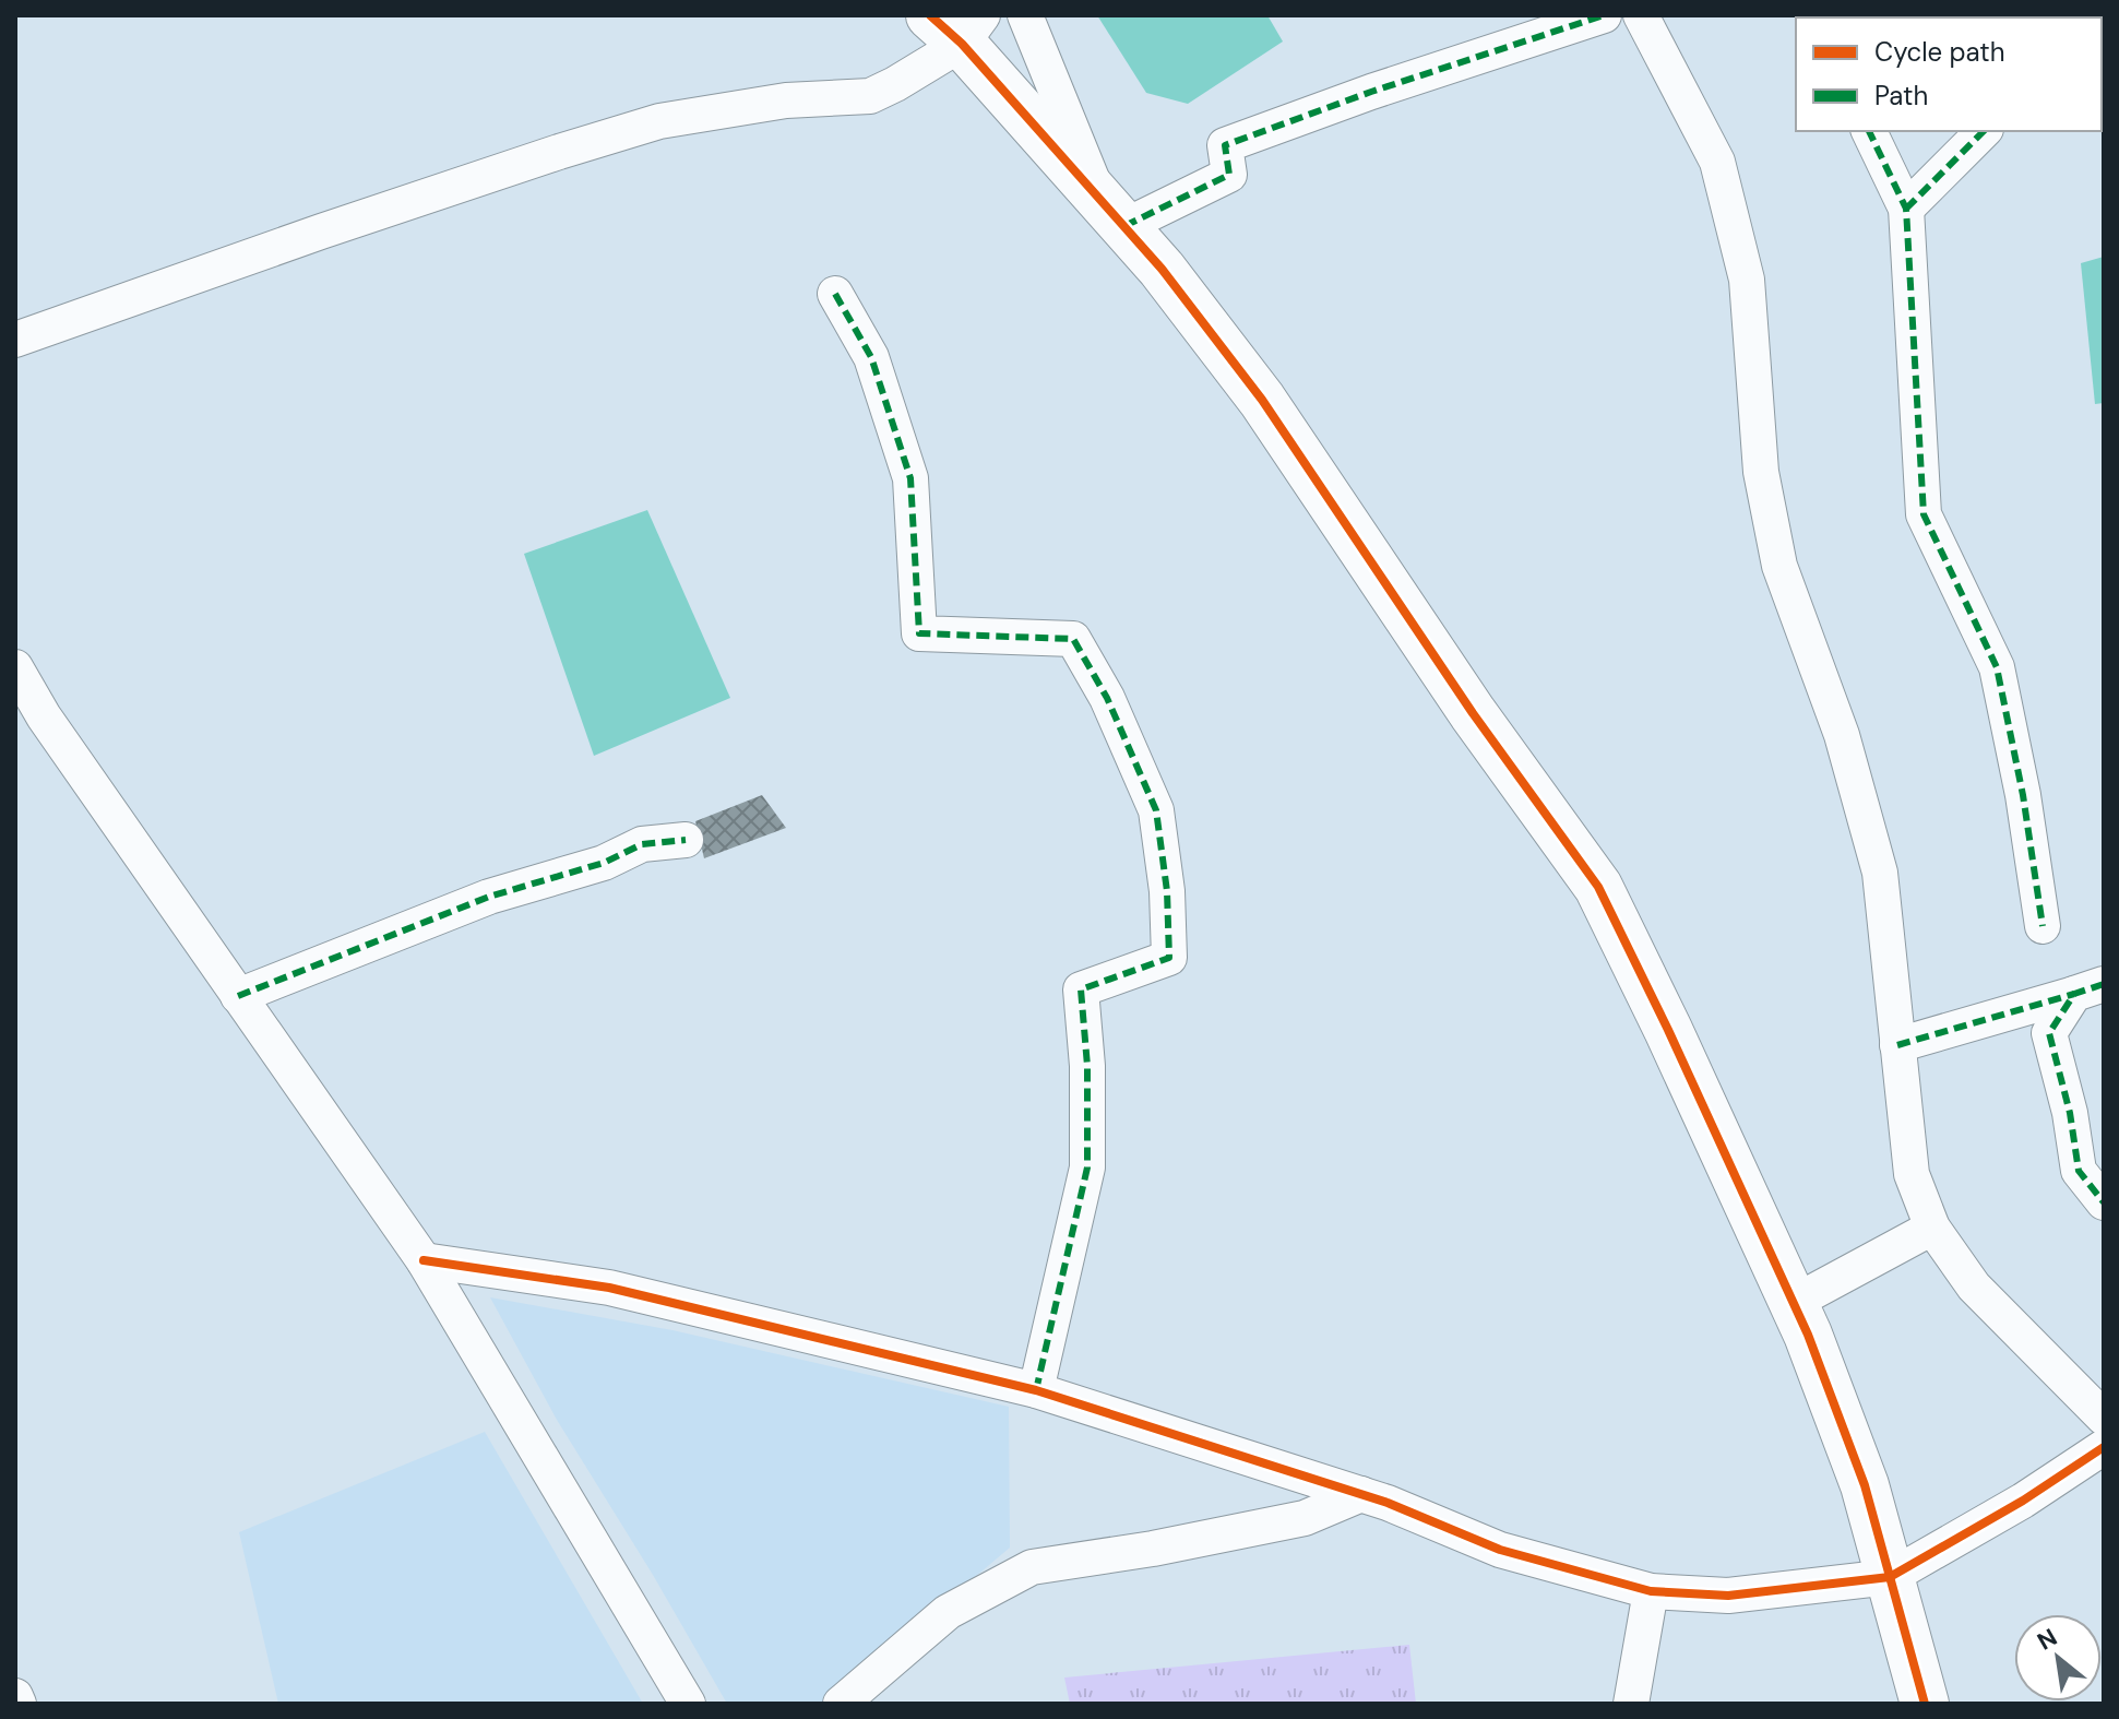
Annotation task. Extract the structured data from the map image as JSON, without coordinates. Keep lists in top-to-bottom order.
{
  "legend": ["Cycle path", "Path"],
  "north": "top left"
}
